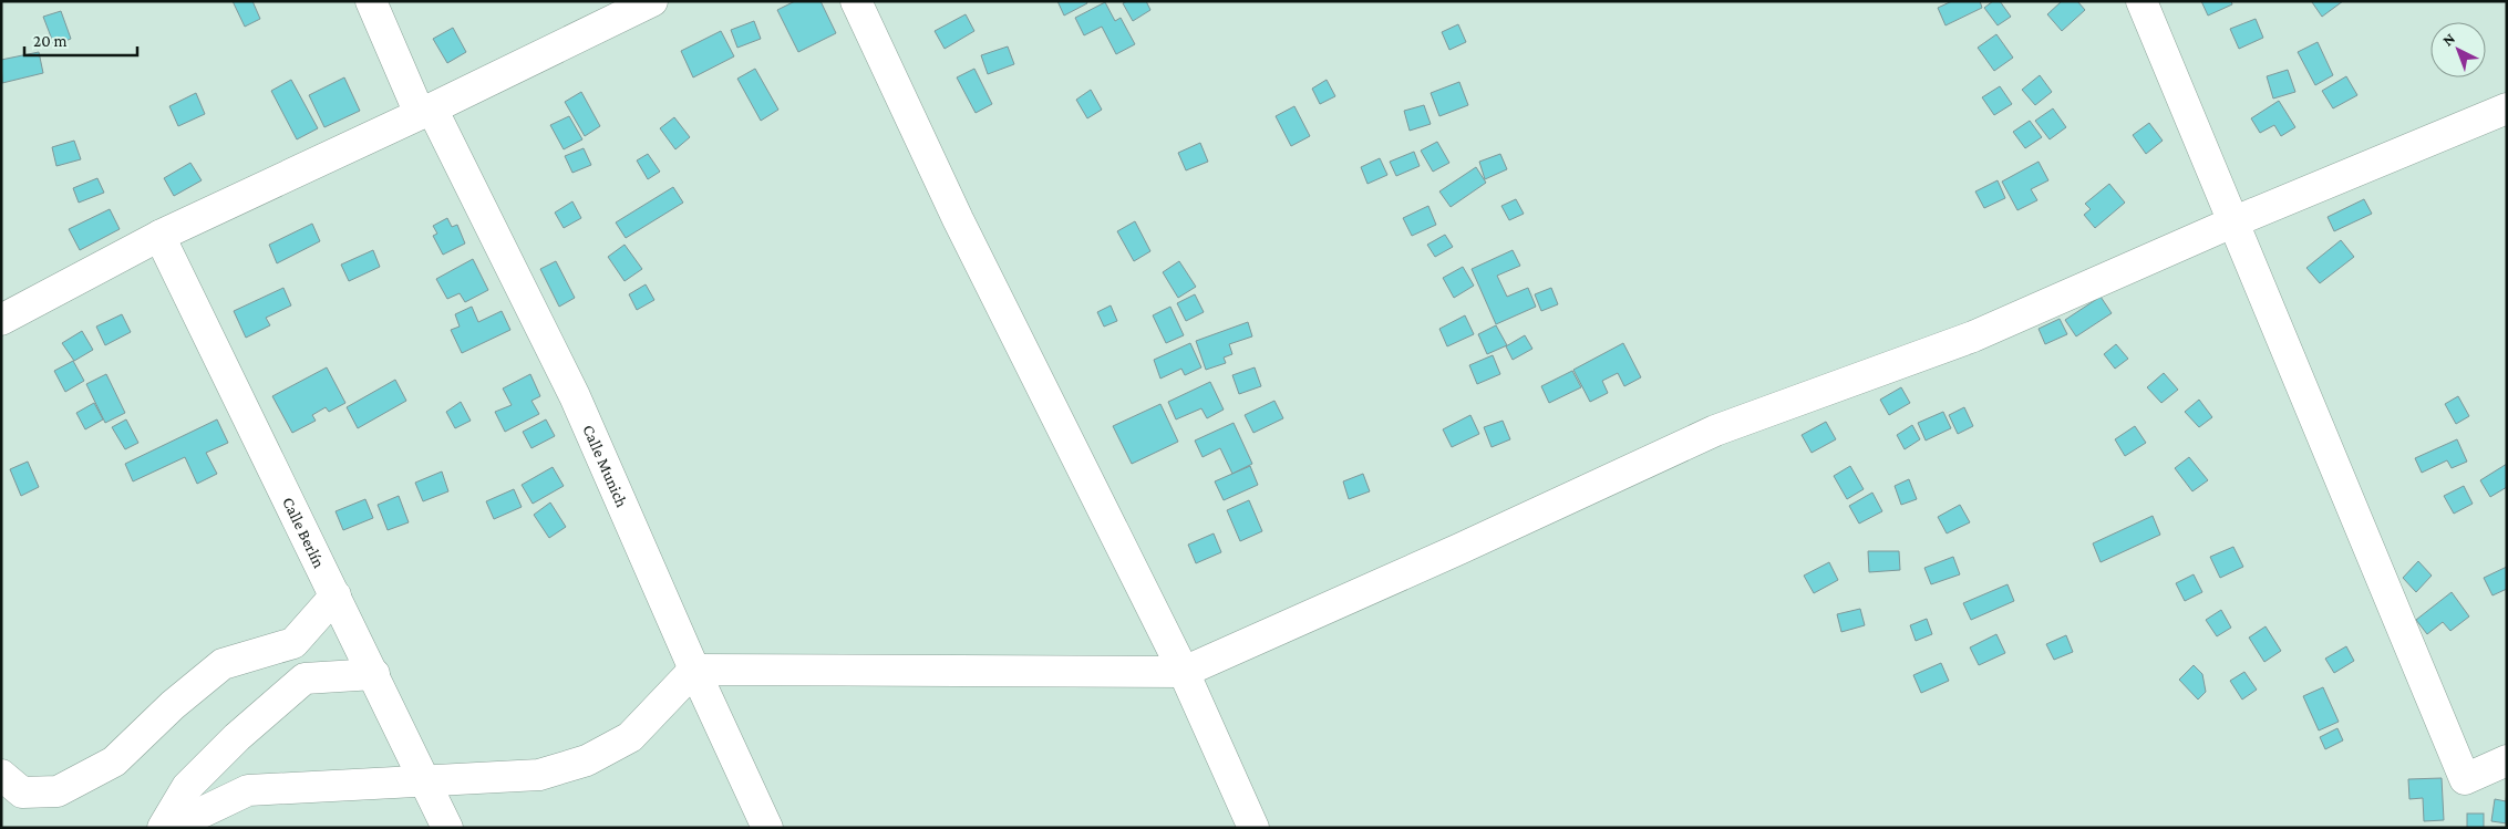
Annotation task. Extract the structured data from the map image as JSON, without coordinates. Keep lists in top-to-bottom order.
{
  "streets": {
    "street": ["Calle Munich", "Calle Berlín"]
  },
  "scale_bar": "20 m",
  "north": "top left"
}
